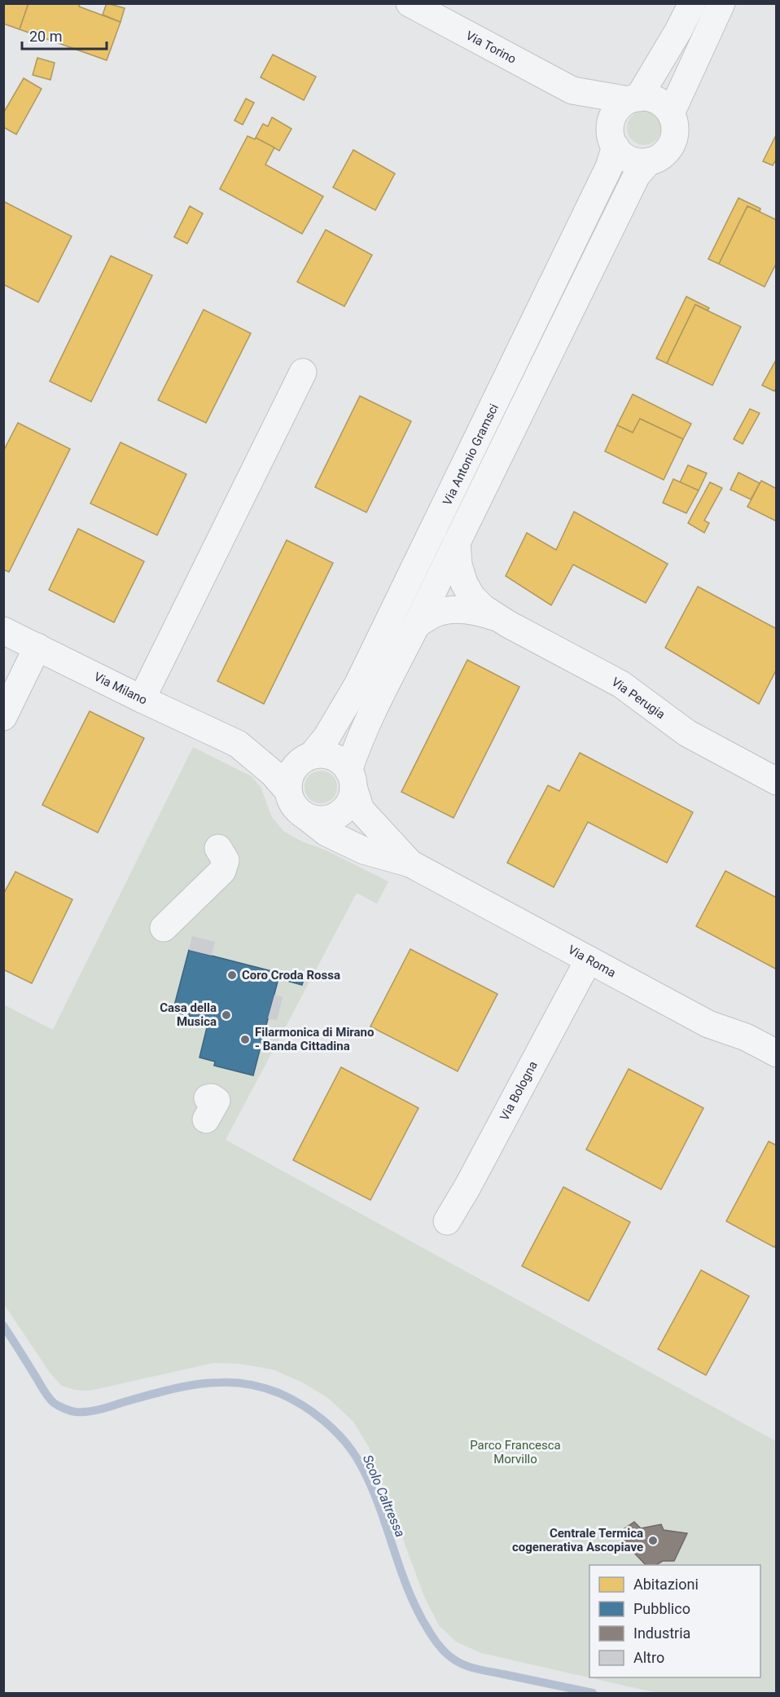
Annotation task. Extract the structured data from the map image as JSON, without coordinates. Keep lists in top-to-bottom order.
{
  "streets": {
    "street": [
      "Via Torino",
      "Via Antonio Gramsci",
      "Via Milano",
      "Via Perugia",
      "Via Roma",
      "Via Bologna"
    ]
  },
  "crossings": [
    ["Via Torino", "Via Antonio Gramsci"],
    ["Via Antonio Gramsci", "Via Milano"],
    ["Via Antonio Gramsci", "Via Roma"],
    ["Via Milano", "Via Roma"],
    ["Via Roma", "Via Bologna"]
  ],
  "water": ["Scolo Caltressa"],
  "parks": ["Parco Francesca Morvillo"],
  "places": [
    "Coro Croda Rossa",
    "Casa della Musica",
    "Filarmonica di Mirano - Banda Cittadina",
    "Centrale Termica cogenerativa Ascopiave"
  ],
  "legend": [
    "Abitazioni",
    "Pubblico",
    "Industria",
    "Altro"
  ],
  "scale_bar": "20 m"
}
